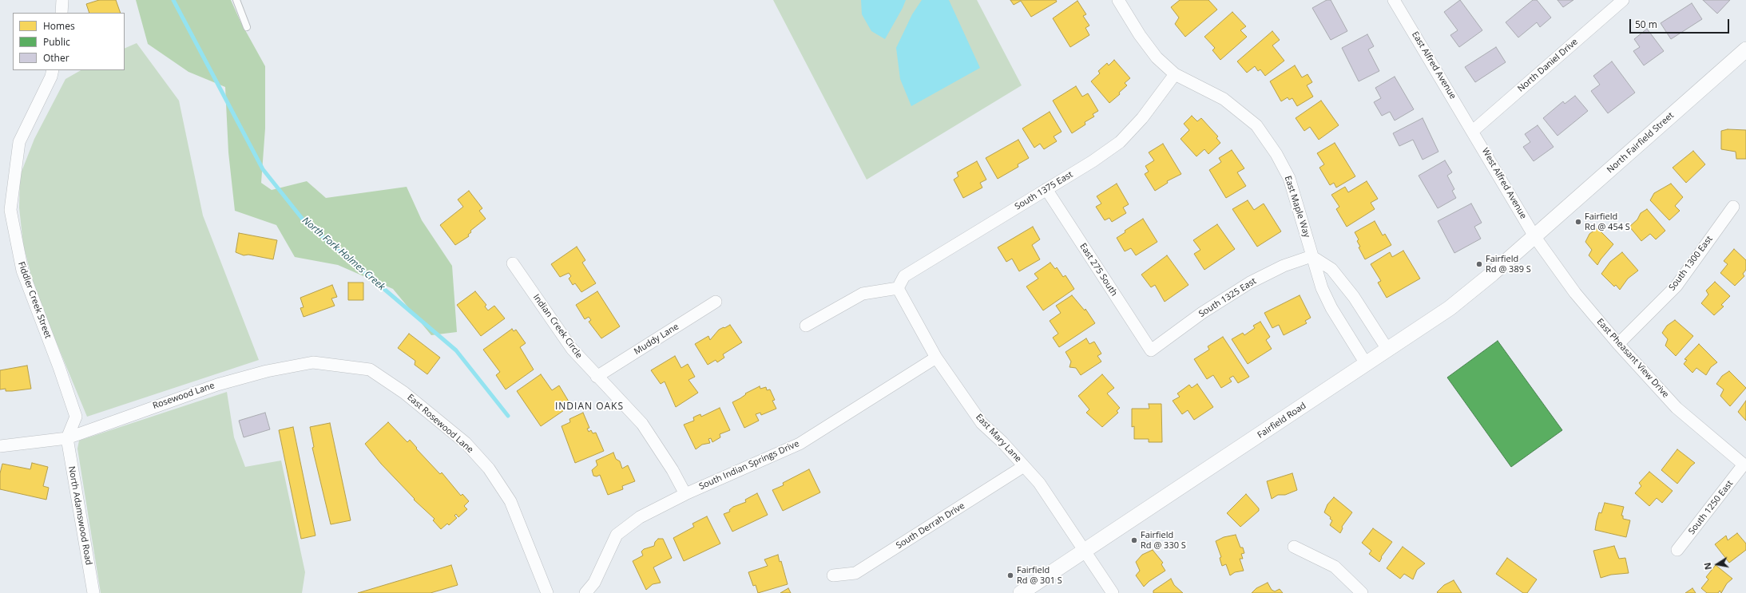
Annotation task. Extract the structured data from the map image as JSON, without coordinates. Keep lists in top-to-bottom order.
{
  "streets": {
    "street": [
      "East Alfred Avenue",
      "North Daniel Drive",
      "North Fairfield Street",
      "West Alfred Avenue",
      "South 1375 East",
      "East Maple Way",
      "South 1300 East",
      "East 275 South",
      "South 1325 East",
      "Fiddler Creek Street",
      "Indian Creek Circle",
      "Muddy Lane",
      "East Pheasant View Drive",
      "Rosewood Lane",
      "Fairfield Road",
      "East Rosewood Lane",
      "East Mary Lane",
      "South Indian Springs Drive",
      "South 1250 East",
      "North Adamswood Road",
      "South Derrah Drive"
    ]
  },
  "crossings": [
    ["East Alfred Avenue", "North Daniel Drive"],
    ["East Alfred Avenue", "West Alfred Avenue"],
    ["North Daniel Drive", "West Alfred Avenue"],
    ["North Fairfield Street", "West Alfred Avenue"],
    ["North Fairfield Street", "East Pheasant View Drive"],
    ["North Fairfield Street", "Fairfield Road"],
    ["West Alfred Avenue", "East Pheasant View Drive"],
    ["West Alfred Avenue", "Fairfield Road"],
    ["South 1375 East", "East Maple Way"],
    ["South 1375 East", "East 275 South"],
    ["South 1375 East", "East Mary Lane"],
    ["East Maple Way", "South 1325 East"],
    ["East Maple Way", "Fairfield Road"],
    ["South 1300 East", "East Pheasant View Drive"],
    ["East 275 South", "South 1325 East"],
    ["Fiddler Creek Street", "Rosewood Lane"],
    ["Fiddler Creek Street", "North Adamswood Road"],
    ["Indian Creek Circle", "Muddy Lane"],
    ["Indian Creek Circle", "South Indian Springs Drive"],
    ["East Pheasant View Drive", "Fairfield Road"],
    ["East Pheasant View Drive", "South 1250 East"],
    ["Rosewood Lane", "East Rosewood Lane"],
    ["Rosewood Lane", "North Adamswood Road"],
    ["Fairfield Road", "East Mary Lane"],
    ["East Mary Lane", "South Indian Springs Drive"],
    ["East Mary Lane", "South Derrah Drive"]
  ],
  "districts": ["INDIAN OAKS"],
  "water": ["North Fork Holmes Creek"],
  "places": [
    "Fairfield Rd @ 454 S",
    "Fairfield Rd @ 389 S",
    "Fairfield Rd @ 330 S",
    "Fairfield Rd @ 301 S"
  ],
  "legend": ["Homes", "Public", "Other"],
  "scale_bar": "50 m",
  "north": "left"
}
